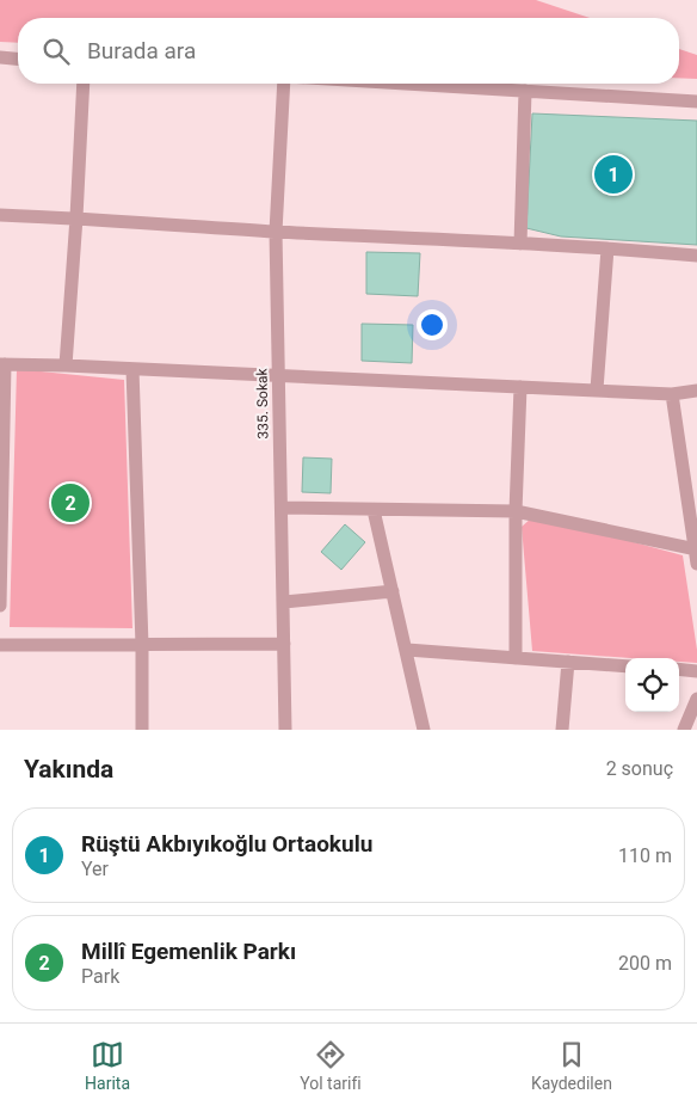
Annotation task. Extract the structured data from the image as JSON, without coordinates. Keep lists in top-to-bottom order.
{
  "streets": {
    "street": ["335. Sokak"]
  },
  "page": {
    "search": "Burada ara",
    "pins": ["1", "2"],
    "heading": ["Yakında", "2 sonuç"],
    "list": [
      {
        "mark": "1",
        "name": "Rüştü Akbıyıkoğlu Ortaokulu",
        "note": "Yer",
        "value": "110 m"
      },
      {
        "mark": "2",
        "name": "Millî Egemenlik Parkı",
        "note": "Park",
        "value": "200 m"
      }
    ],
    "nav": ["Harita", "Yol tarifi", "Kaydedilen"]
  }
}
